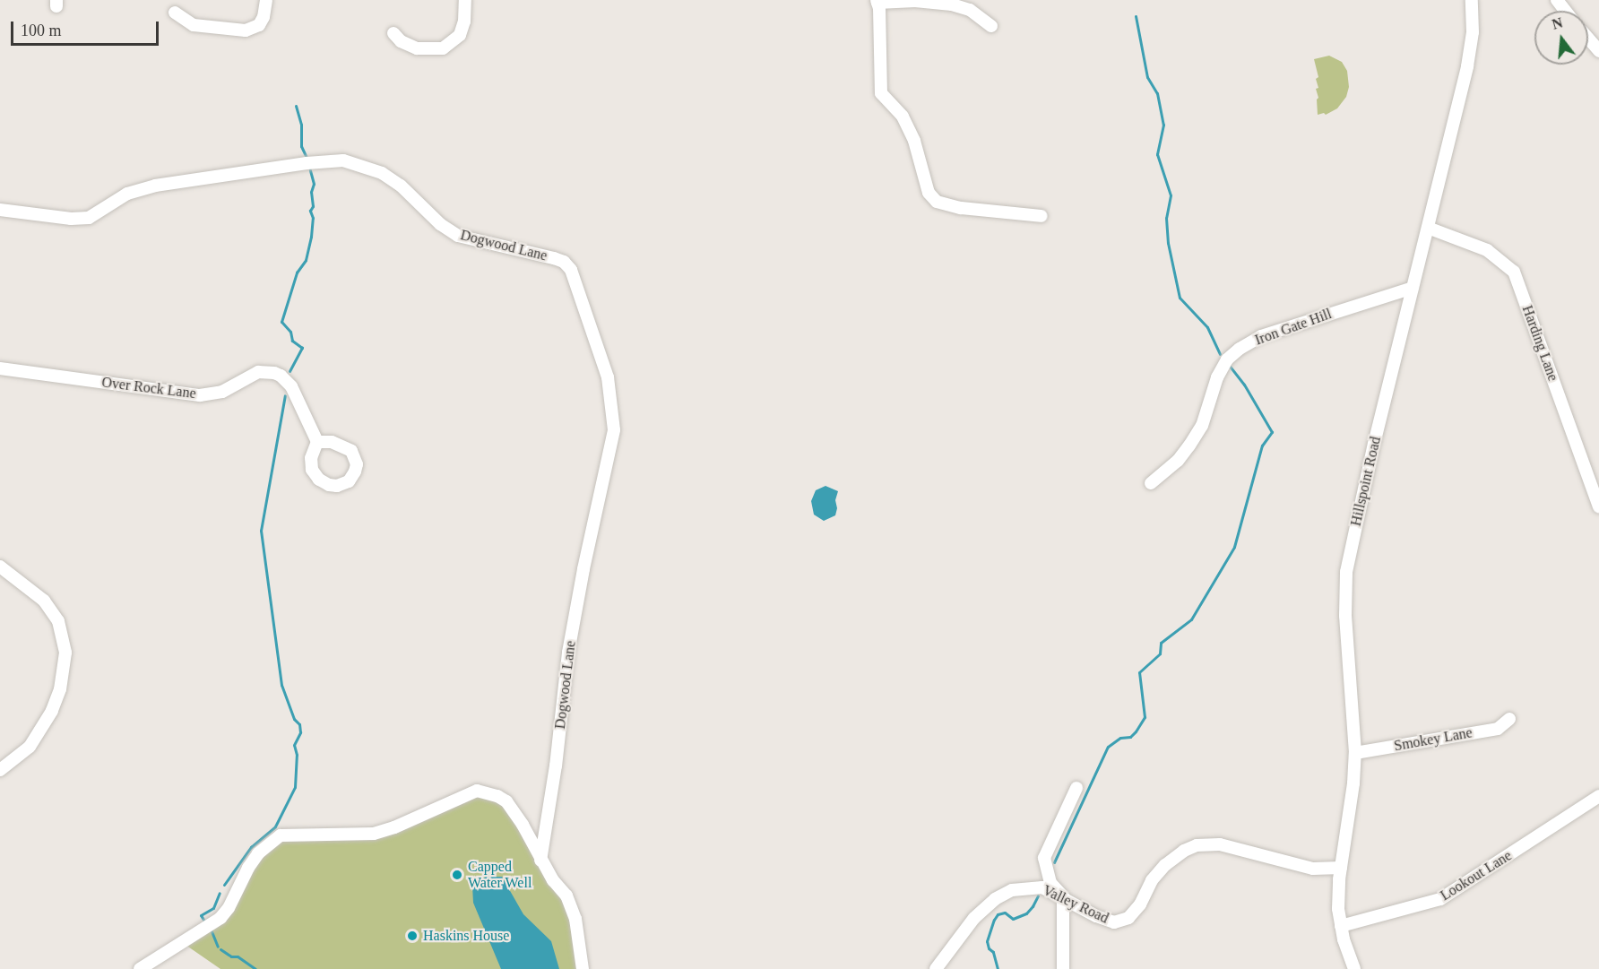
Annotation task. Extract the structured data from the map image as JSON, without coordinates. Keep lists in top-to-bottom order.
{
  "streets": {
    "street": [
      "Dogwood Lane",
      "Iron Gate Hill",
      "Harding Lane",
      "Over Rock Lane",
      "Hillspoint Road",
      "Smokey Lane",
      "Lookout Lane",
      "Valley Road"
    ]
  },
  "crossings": [
    ["Iron Gate Hill", "Hillspoint Road"],
    ["Harding Lane", "Hillspoint Road"],
    ["Hillspoint Road", "Smokey Lane"],
    ["Hillspoint Road", "Lookout Lane"],
    ["Hillspoint Road", "Valley Road"]
  ],
  "places": ["Capped Water Well", "Haskins House"],
  "scale_bar": "100 m",
  "north": "top"
}
